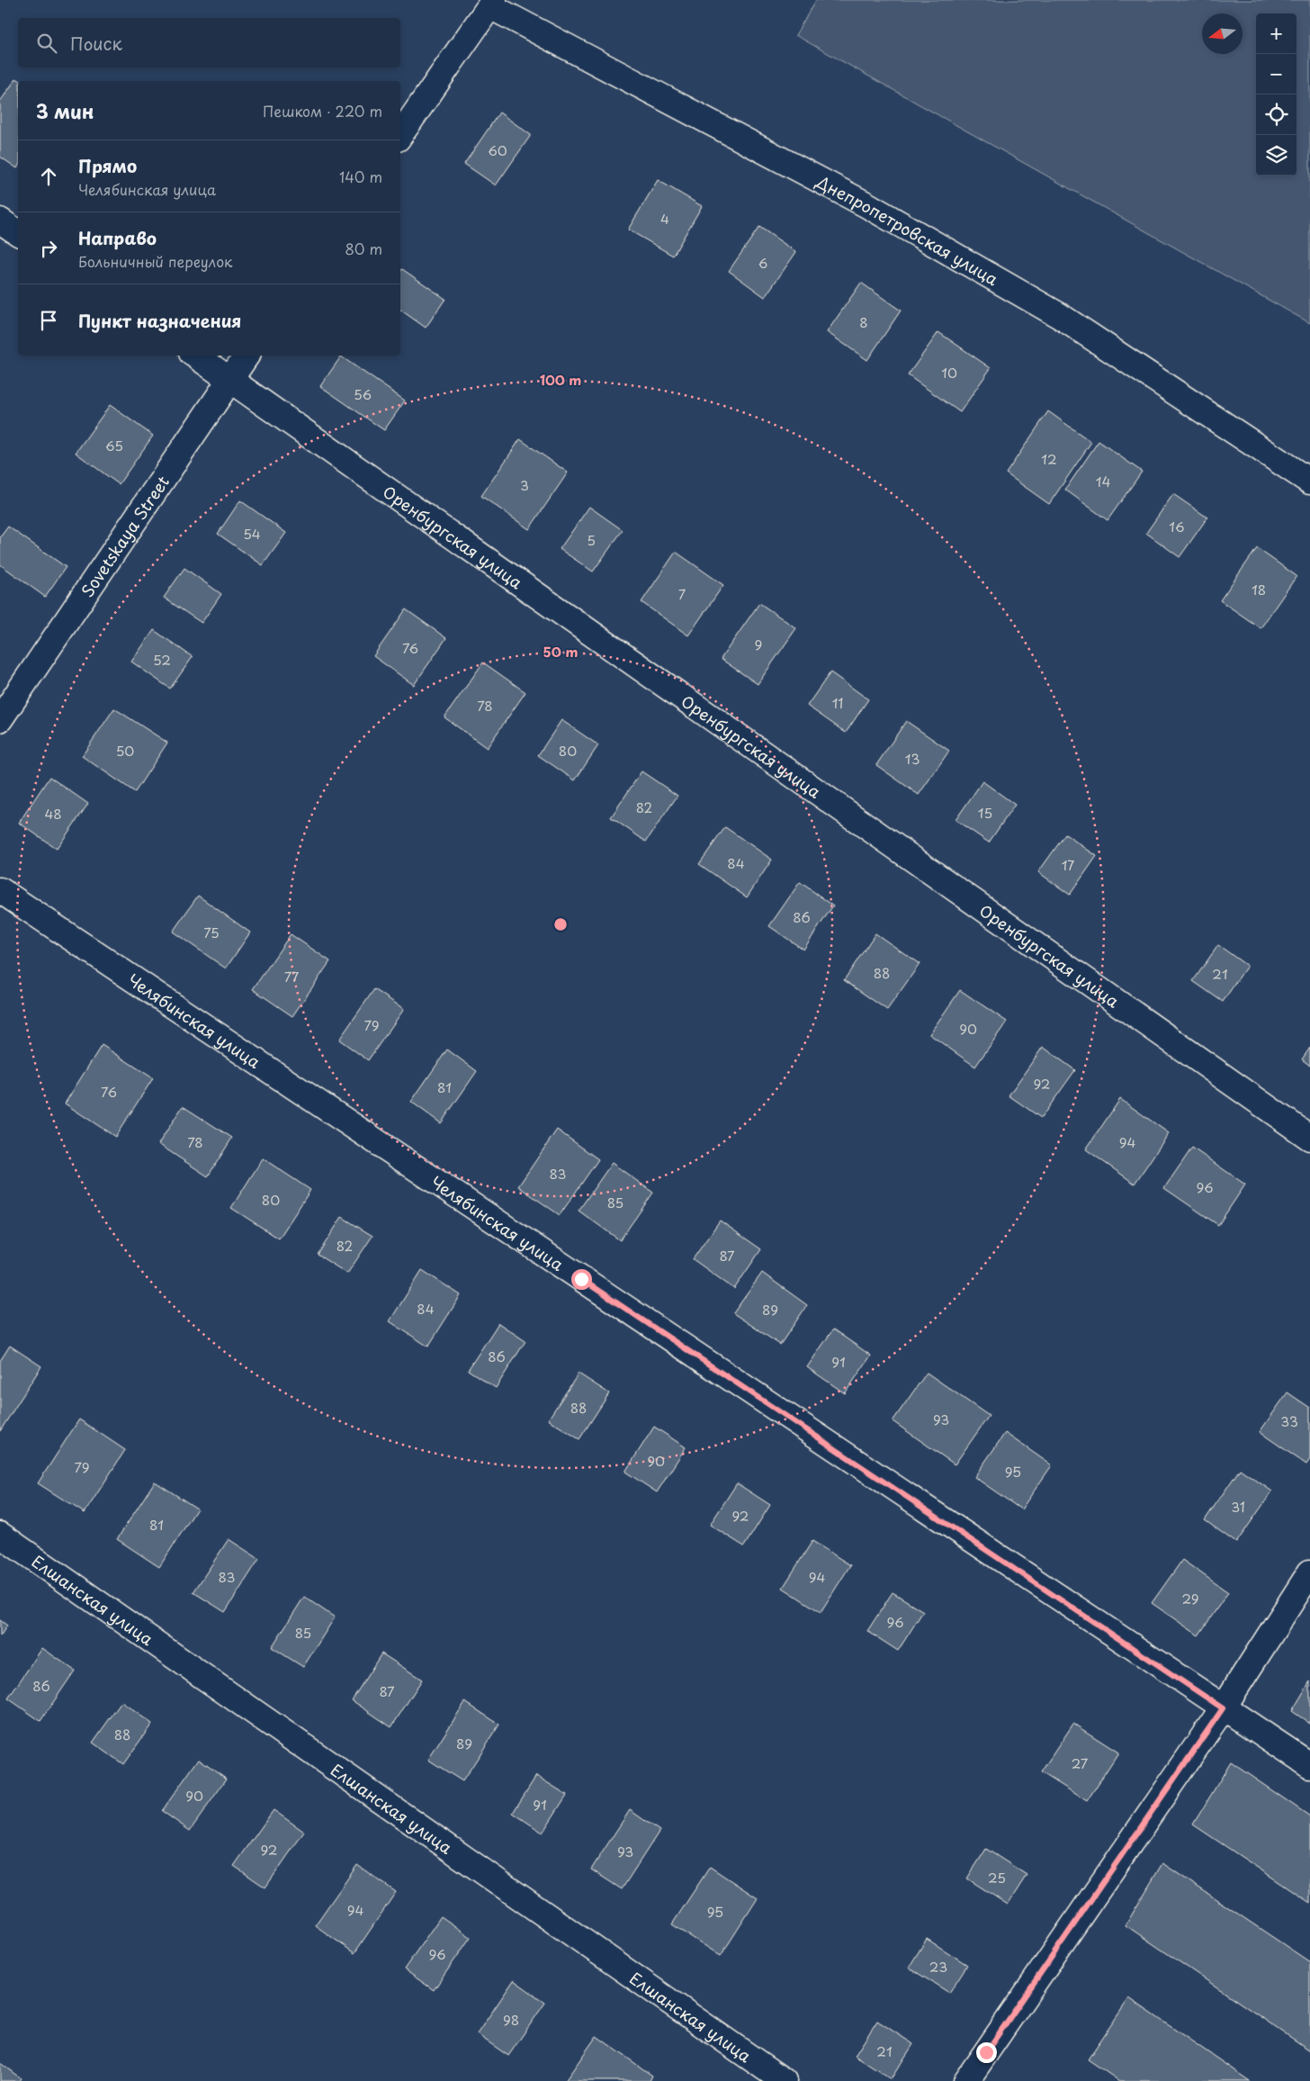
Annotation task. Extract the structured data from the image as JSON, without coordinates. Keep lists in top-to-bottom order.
{
  "streets": {
    "street": [
      "Днепропетровская улица",
      "Sovetskaya Street",
      "Оренбургская улица",
      "Челябинская улица",
      "Елшанская улица"
    ]
  },
  "crossings": [
    ["Sovetskaya Street", "Оренбургская улица"]
  ],
  "house_numbers": [
    "60",
    "4",
    "6",
    "8",
    "10",
    "56",
    "65",
    "12",
    "14",
    "3",
    "16",
    "54",
    "5",
    "18",
    "7",
    "9",
    "76",
    "52",
    "11",
    "78",
    "50",
    "80",
    "13",
    "82",
    "15",
    "48",
    "84",
    "17",
    "86",
    "75",
    "88",
    "21",
    "77",
    "79",
    "90",
    "92",
    "81",
    "76",
    "78",
    "94",
    "83",
    "96",
    "80",
    "85",
    "82",
    "87",
    "84",
    "89",
    "86",
    "91",
    "88",
    "93",
    "33",
    "90",
    "79",
    "95",
    "31",
    "92",
    "81",
    "83",
    "94",
    "29",
    "96",
    "85",
    "86",
    "87",
    "88",
    "89",
    "27",
    "90",
    "91",
    "92",
    "93",
    "25",
    "94",
    "95",
    "96",
    "23",
    "98",
    "21"
  ],
  "north": "left",
  "page": {
    "map_buttons": ["+", "−"],
    "search": "Поиск",
    "heading": ["3 мин", "Пешком · 220 m"],
    "list": [
      ["Прямо", "Челябинская улица", "140 m"],
      ["Направо", "Больничный переулок", "80 m"],
      "Пункт назначения"
    ]
  },
  "rings": ["100 m", "50 m"]
}
